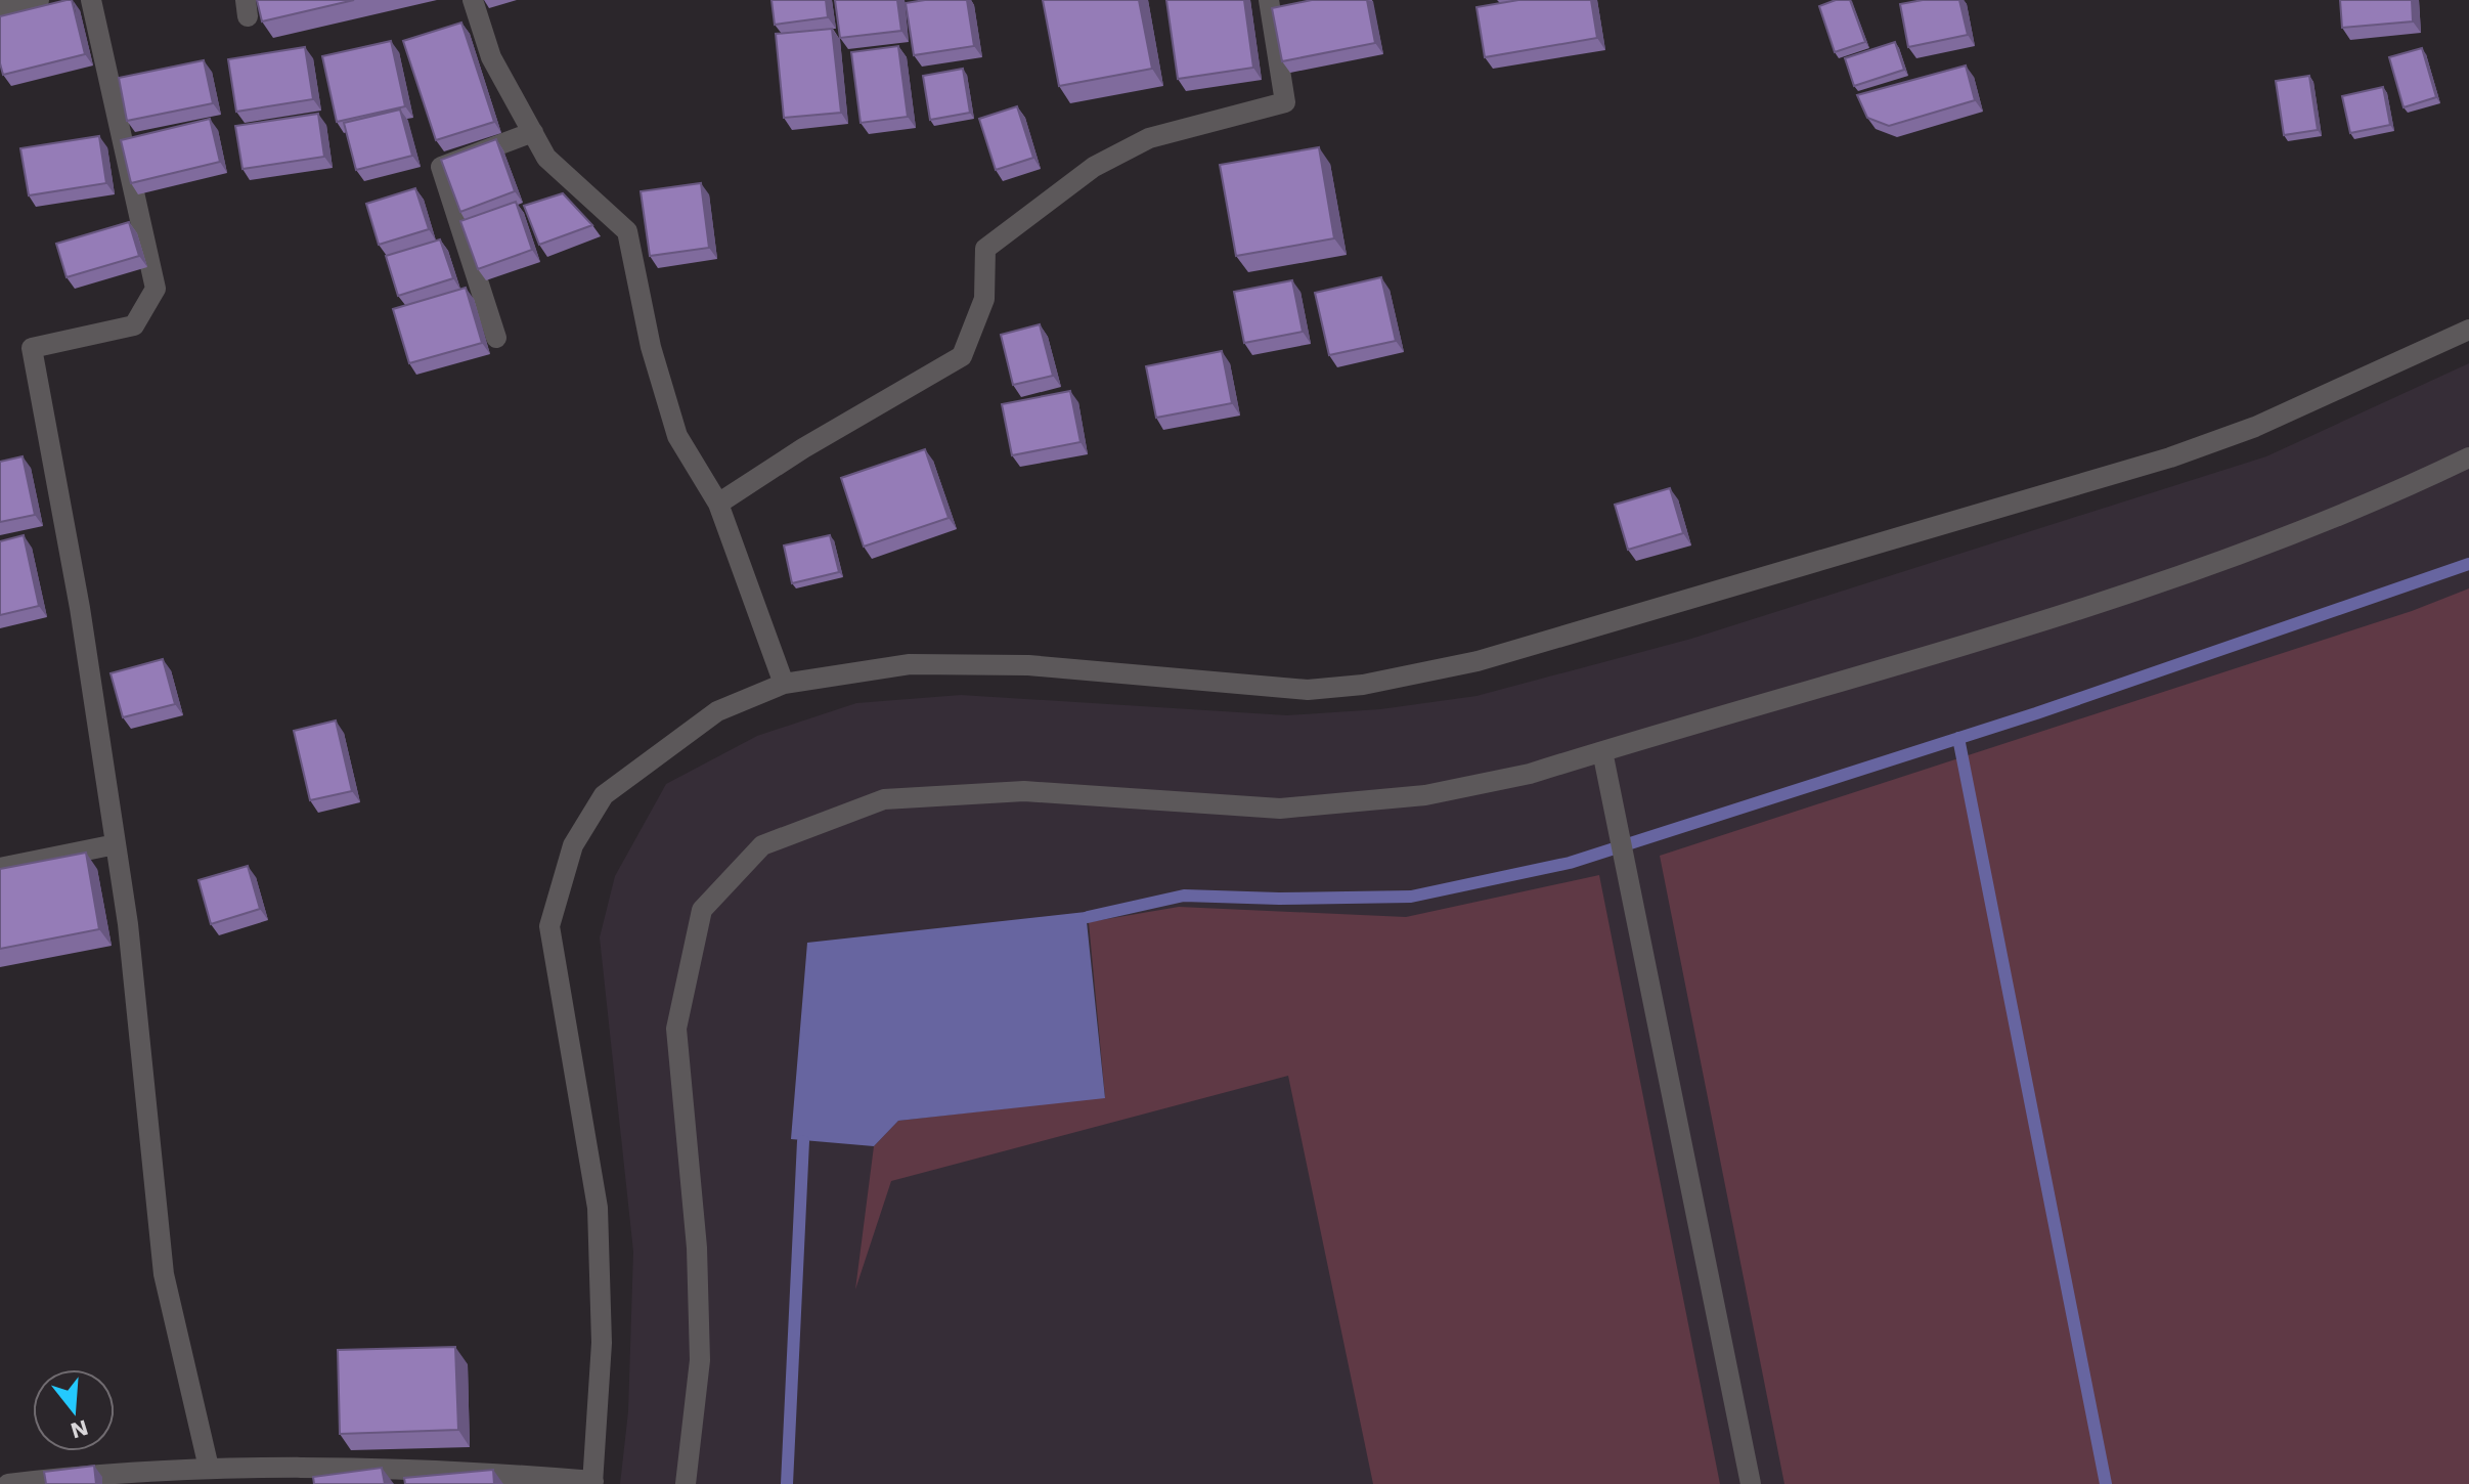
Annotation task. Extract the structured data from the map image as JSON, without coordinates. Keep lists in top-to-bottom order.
{
  "north": "bottom"
}
